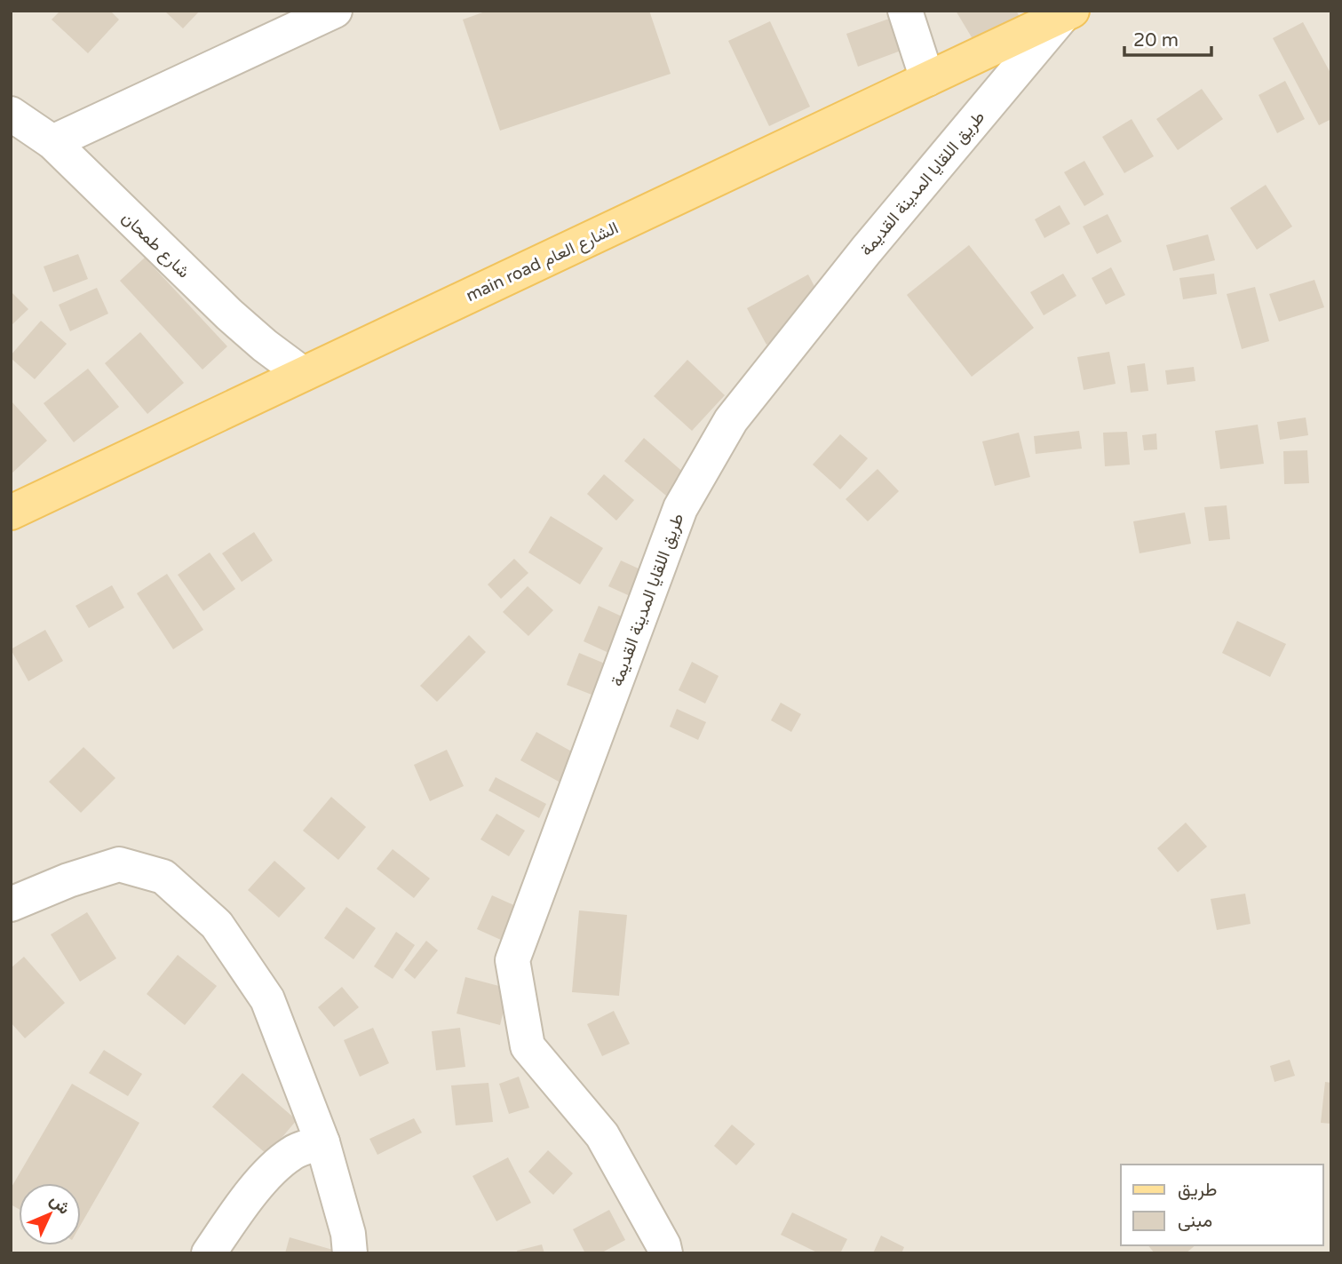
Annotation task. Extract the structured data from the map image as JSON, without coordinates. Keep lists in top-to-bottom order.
{
  "streets": {
    "main road": ["main road الشارع العام"],
    "street": ["طريق اللقايا المدينة القديمة", "شارع طمحان"]
  },
  "crossings": [
    ["طريق اللقايا المدينة القديمة", "main road الشارع العام"],
    ["شارع طمحان", "main road الشارع العام"]
  ],
  "legend": ["طريق", "مبنى"],
  "scale_bar": "20 m",
  "north": "top right"
}
